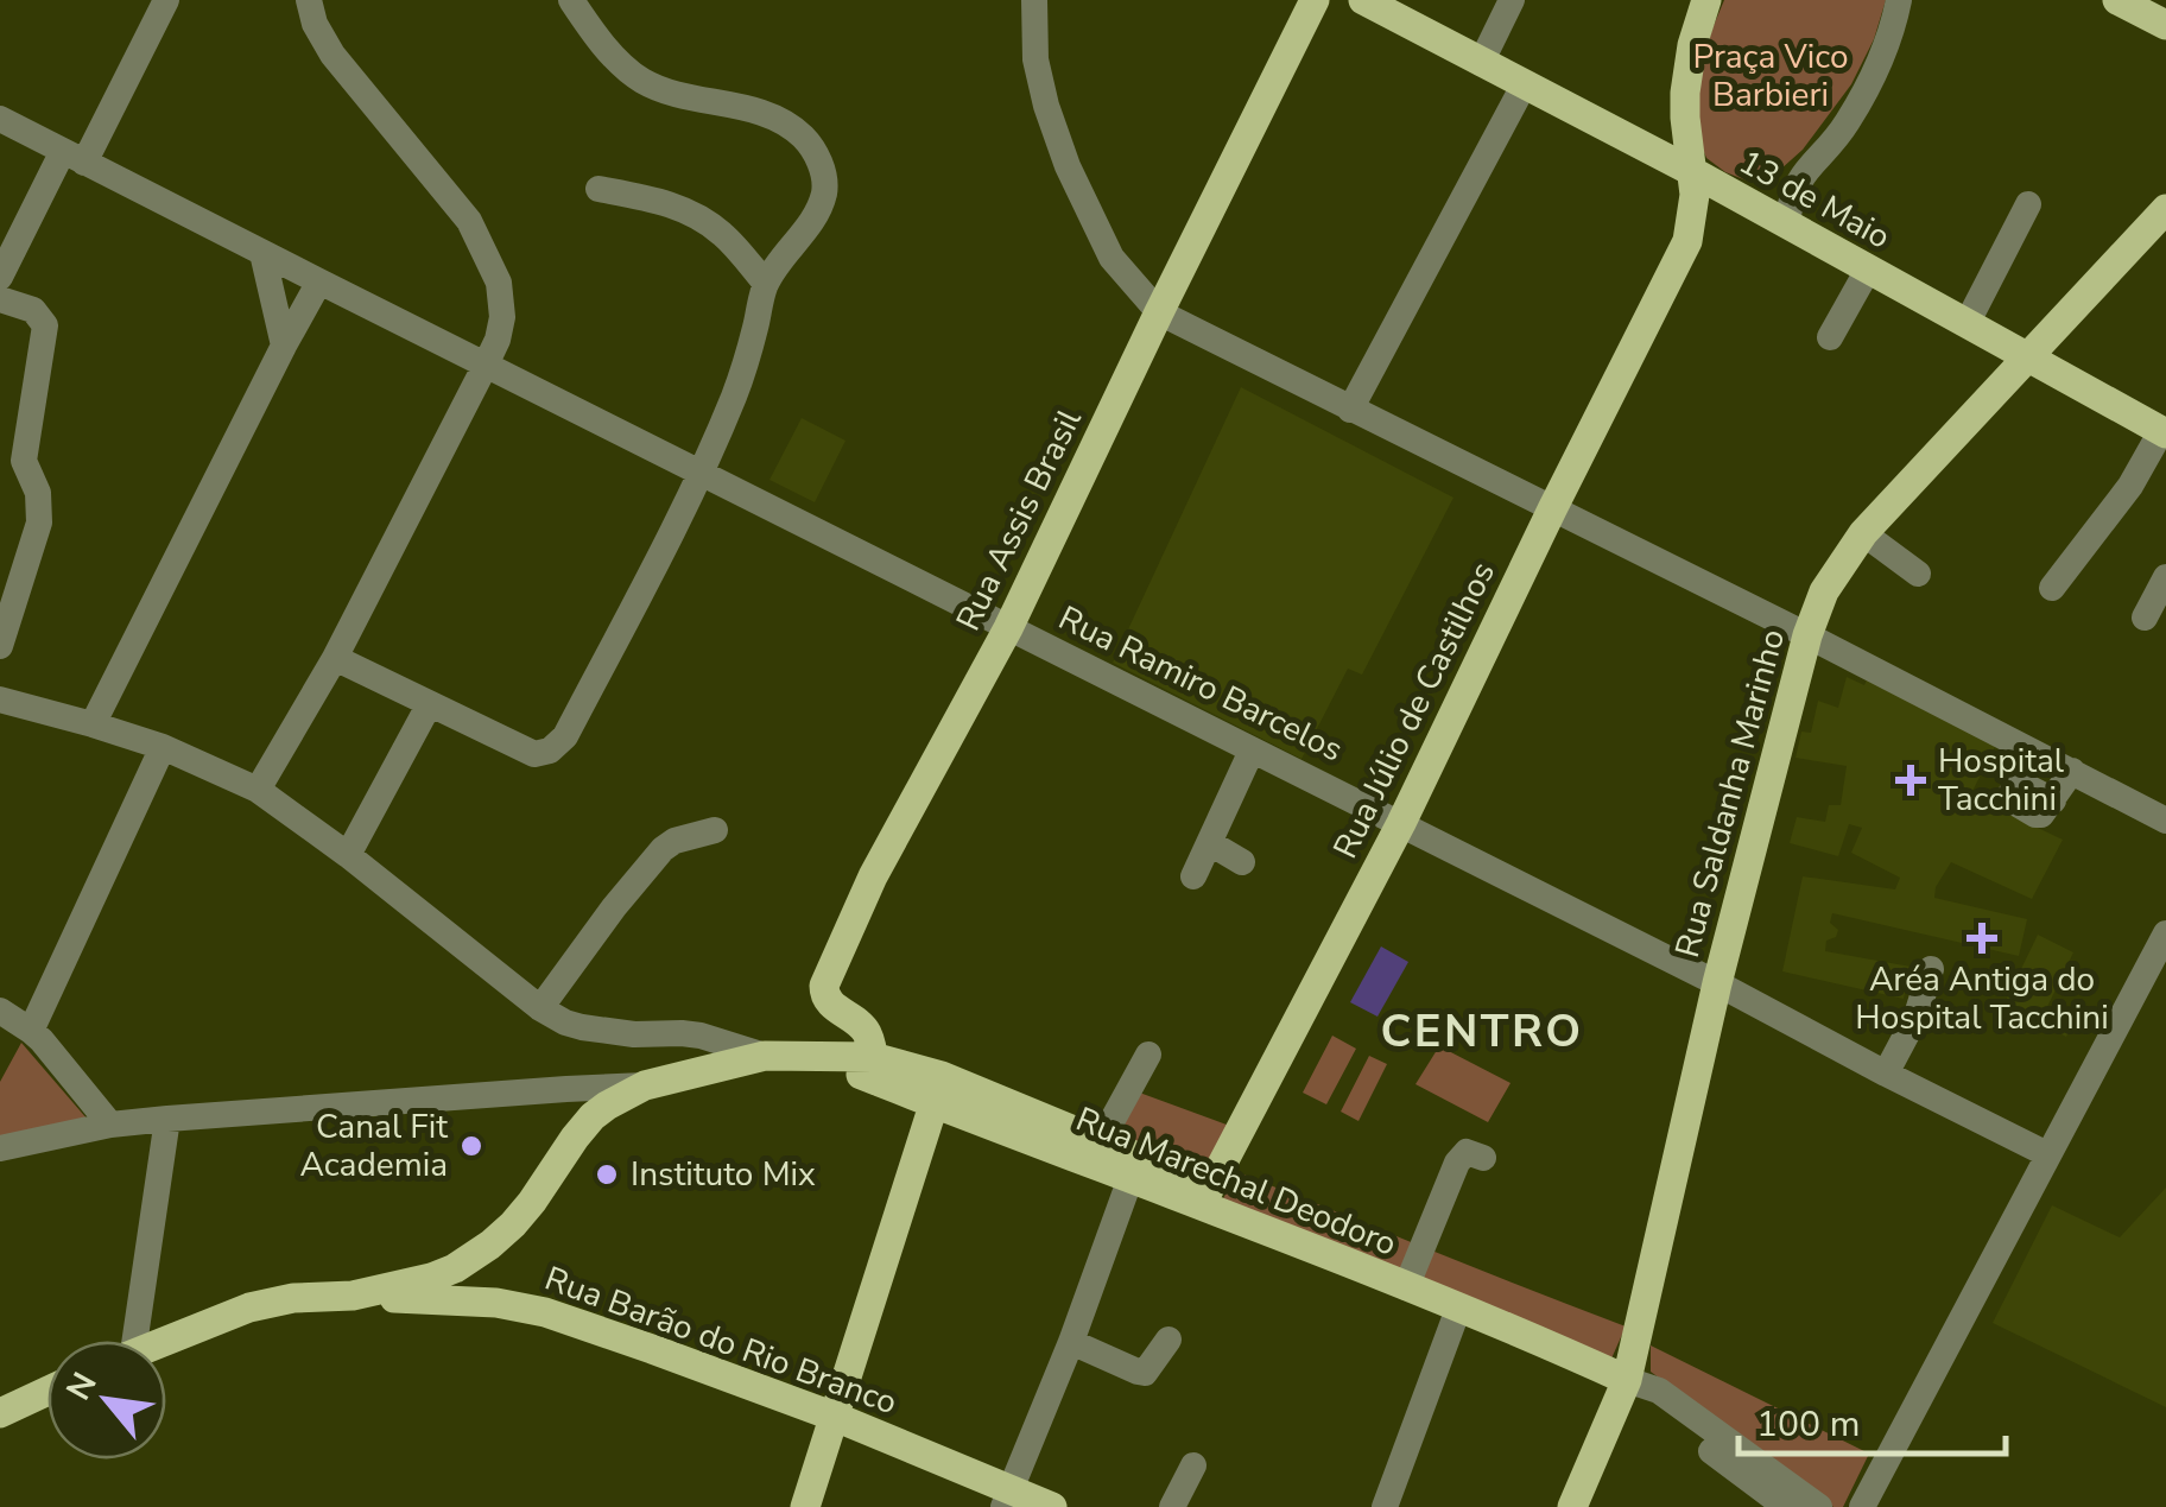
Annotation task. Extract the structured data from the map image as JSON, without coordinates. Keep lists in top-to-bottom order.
{
  "streets": {
    "main road": [
      "13 de Maio",
      "Rua Assis Brasil",
      "Rua Júlio de Castilhos",
      "Rua Saldanha Marinho",
      "Rua Marechal Deodoro",
      "Rua Barão do Rio Branco"
    ],
    "street": ["Rua Ramiro Barcelos"]
  },
  "crossings": [
    ["13 de Maio", "Rua Júlio de Castilhos"],
    ["13 de Maio", "Rua Saldanha Marinho"],
    ["Rua Assis Brasil", "Rua Ramiro Barcelos"],
    ["Rua Assis Brasil", "Rua Marechal Deodoro"],
    ["Rua Ramiro Barcelos", "Rua Júlio de Castilhos"],
    ["Rua Ramiro Barcelos", "Rua Saldanha Marinho"],
    ["Rua Júlio de Castilhos", "Rua Marechal Deodoro"],
    ["Rua Saldanha Marinho", "Rua Marechal Deodoro"],
    ["Rua Marechal Deodoro", "Rua Barão do Rio Branco"]
  ],
  "districts": ["CENTRO"],
  "parks": ["Praça Vico Barbieri"],
  "places": {
    "health": ["Hospital Tacchini", "Aréa Antiga do Hospital Tacchini"],
    "other": ["Canal Fit Academia", "Instituto Mix"]
  },
  "scale_bar": "100 m",
  "north": "top left"
}
